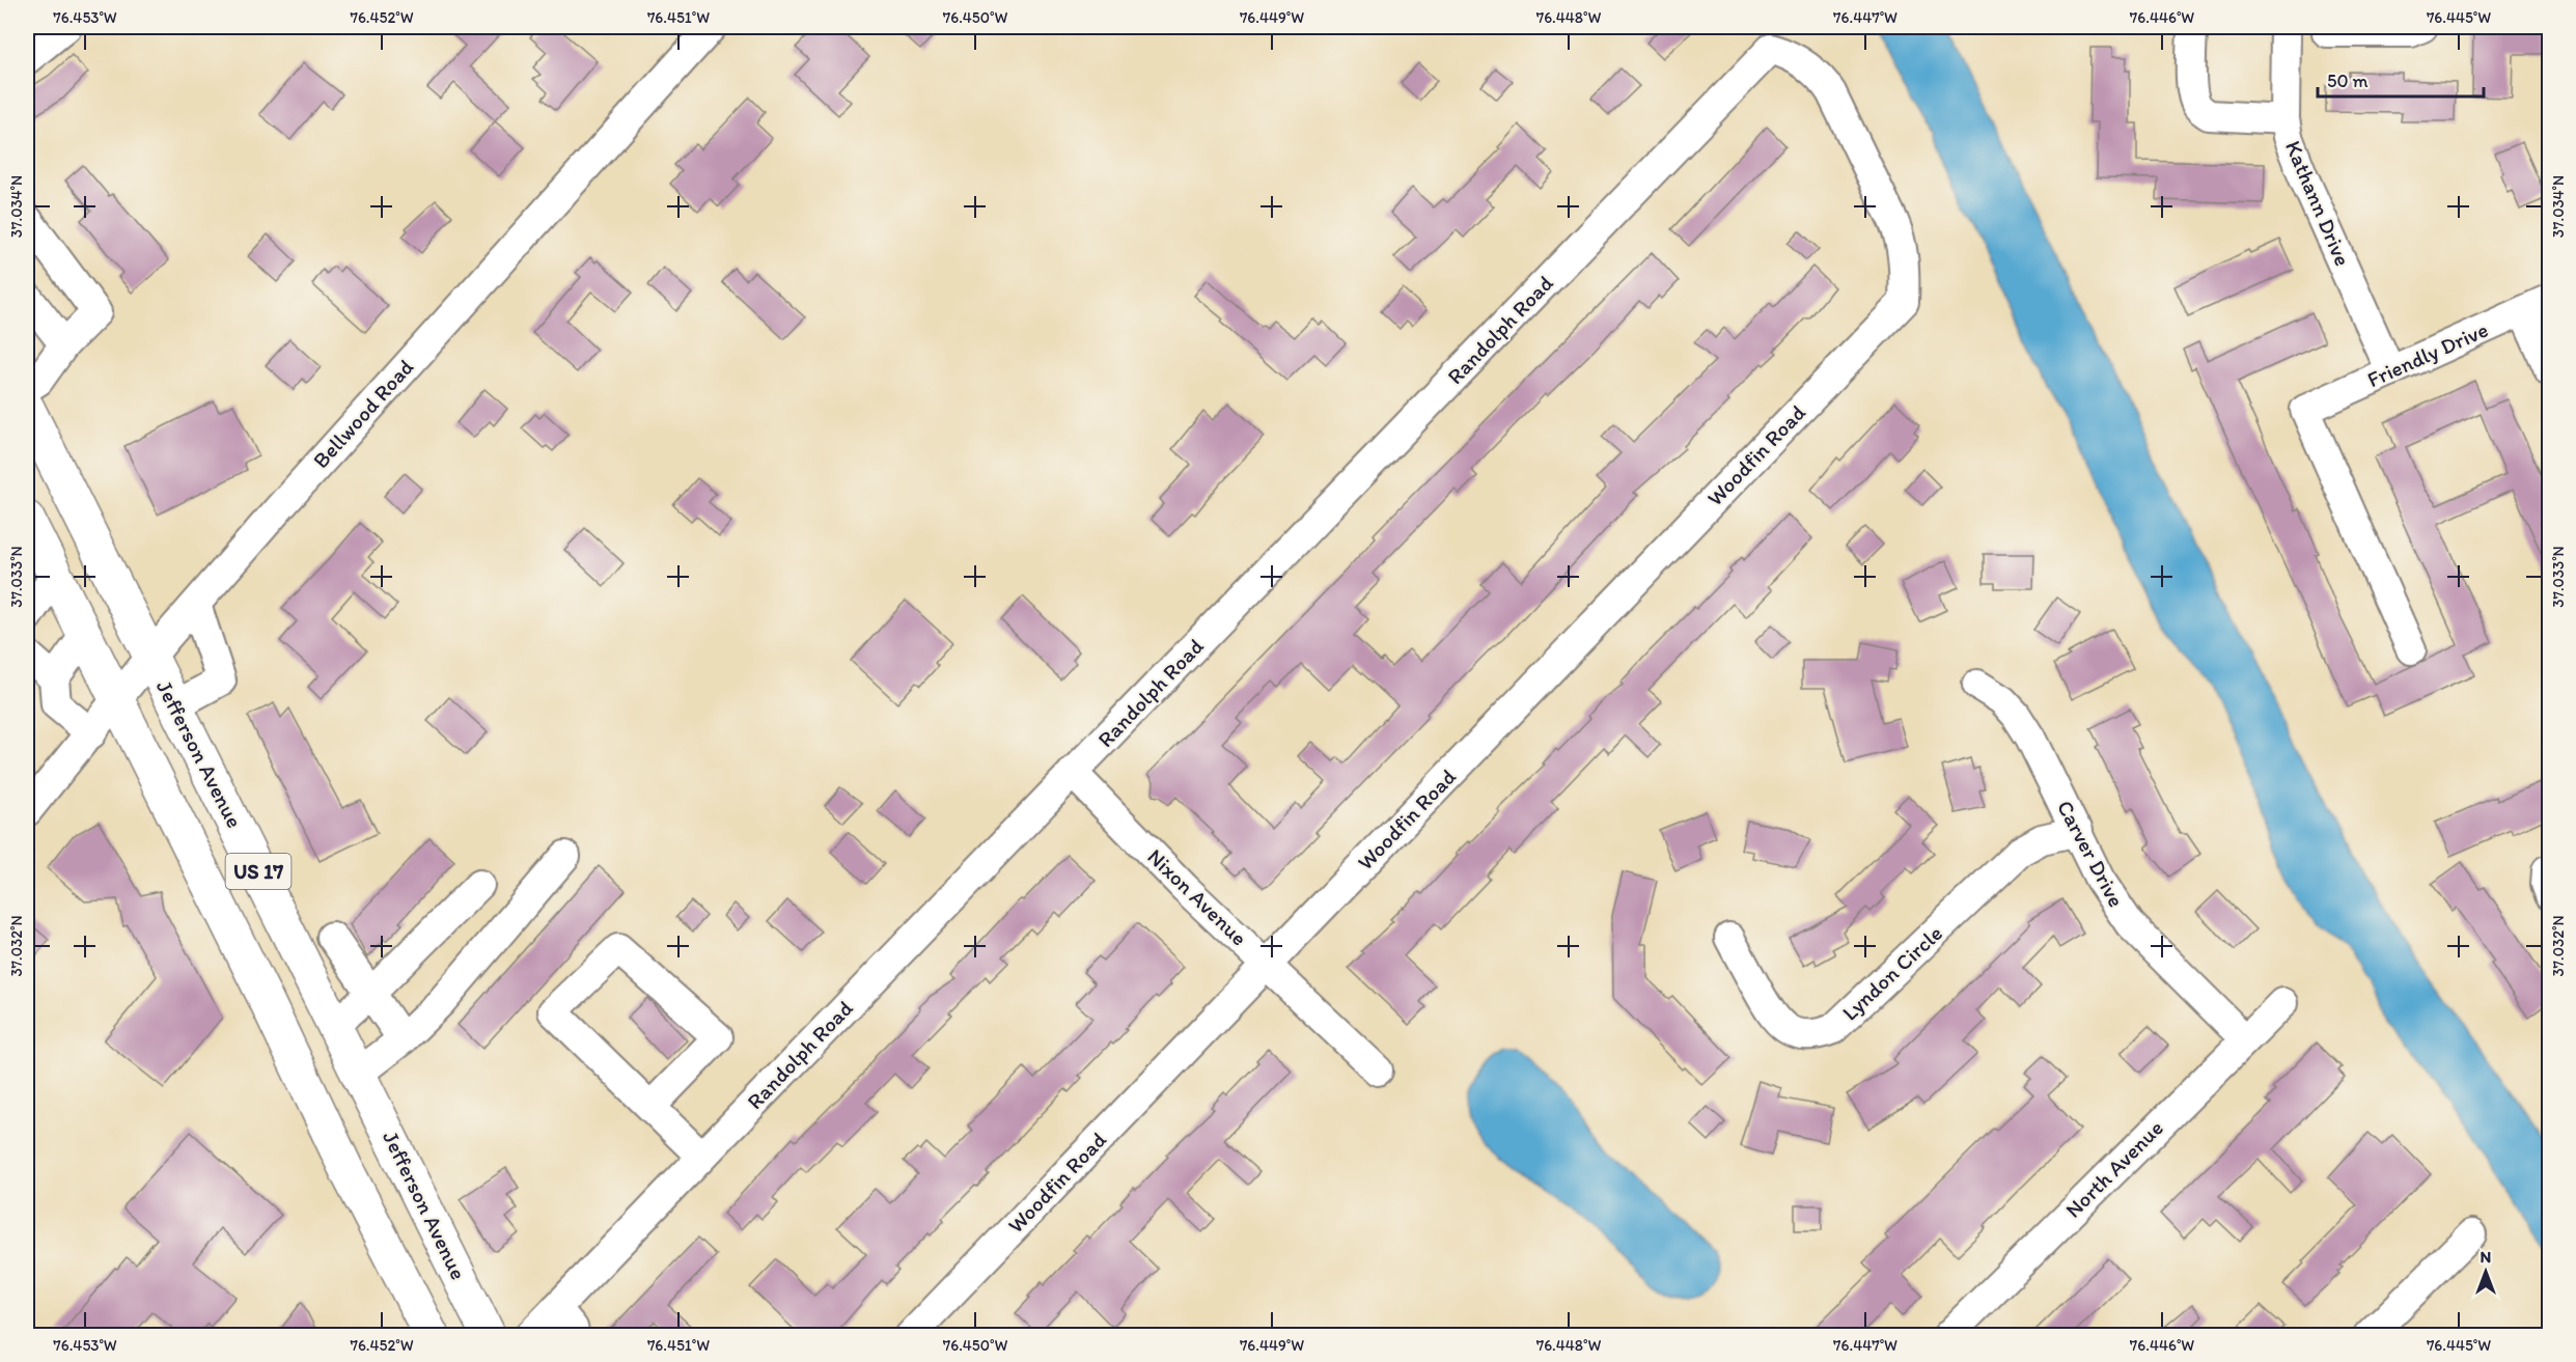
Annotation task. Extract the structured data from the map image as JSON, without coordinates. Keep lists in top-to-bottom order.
{
  "streets": {
    "main road": ["Jefferson Avenue", "US 17"],
    "street": [
      "Kathann Drive",
      "Randolph Road",
      "Friendly Drive",
      "Bellwood Road",
      "Woodfin Road",
      "Carver Drive",
      "Nixon Avenue",
      "Lyndon Circle",
      "North Avenue"
    ]
  },
  "crossings": [
    ["Kathann Drive", "Friendly Drive"],
    ["Randolph Road", "Woodfin Road"],
    ["Randolph Road", "Nixon Avenue"],
    ["Bellwood Road", "Jefferson Avenue"],
    ["Bellwood Road", "US 17"],
    ["Woodfin Road", "Nixon Avenue"],
    ["Carver Drive", "Lyndon Circle"],
    ["Carver Drive", "North Avenue"]
  ],
  "scale_bar": "50 m",
  "north": "top",
  "coordinates": [
    "76.453°W",
    "76.452°W",
    "76.451°W",
    "76.450°W",
    "76.449°W",
    "76.448°W",
    "76.447°W",
    "76.446°W",
    "76.445°W",
    "37.034°N",
    "37.033°N",
    "37.032°N"
  ]
}
